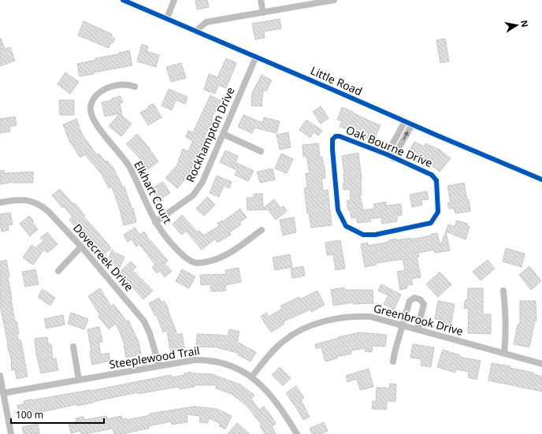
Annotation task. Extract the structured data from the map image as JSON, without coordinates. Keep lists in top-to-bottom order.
{
  "streets": {
    "street": [
      "Little Road",
      "Rockhampton Drive",
      "Oak Bourne Drive",
      "Elkhart Court",
      "Dovecreek Drive",
      "Greenbrook Drive",
      "Steeplewood Trail"
    ]
  },
  "crossings": [
    ["Little Road", "Rockhampton Drive"],
    ["Rockhampton Drive", "Elkhart Court"],
    ["Dovecreek Drive", "Steeplewood Trail"],
    ["Greenbrook Drive", "Steeplewood Trail"]
  ],
  "scale_bar": "100 m",
  "north": "right"
}
